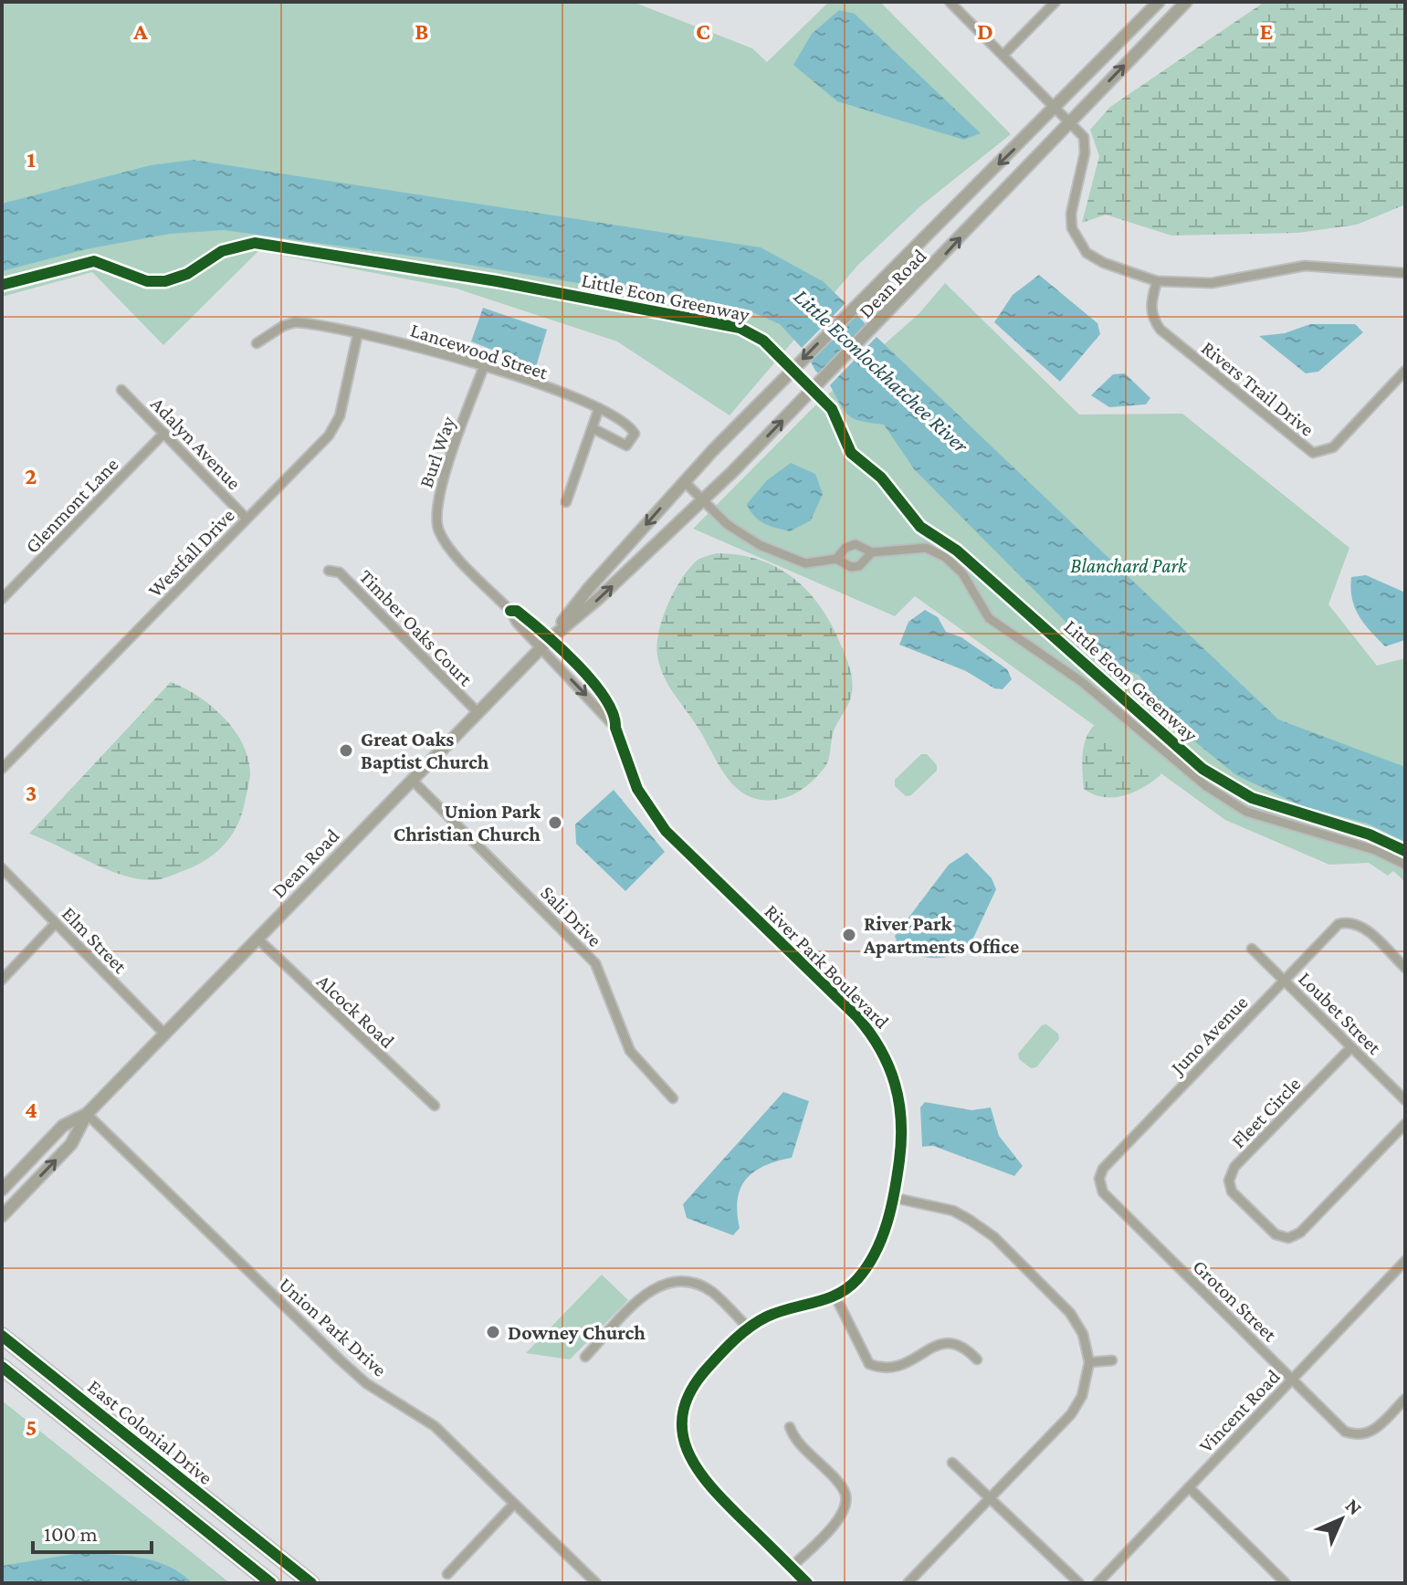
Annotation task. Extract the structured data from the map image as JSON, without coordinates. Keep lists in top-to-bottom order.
{
  "streets": {
    "highway": ["East Colonial Drive"],
    "main road": ["Dean Road"],
    "street": [
      "Lancewood Street",
      "Rivers Trail Drive",
      "Adalyn Avenue",
      "Burl Way",
      "Glenmont Lane",
      "Westfall Drive",
      "Timber Oaks Court",
      "Sali Drive",
      "Elm Street",
      "River Park Boulevard",
      "Alcock Road",
      "Loubet Street",
      "Juno Avenue",
      "Fleet Circle",
      "Groton Street",
      "Union Park Drive",
      "Vincent Road"
    ],
    "cycle path": ["Little Econ Greenway"]
  },
  "crossings": [
    ["Dean Road", "Burl Way"],
    ["Dean Road", "Timber Oaks Court"],
    ["Dean Road", "Sali Drive"],
    ["Dean Road", "Elm Street"],
    ["Dean Road", "River Park Boulevard"],
    ["Dean Road", "Alcock Road"],
    ["Dean Road", "Union Park Drive"],
    ["Lancewood Street", "Burl Way"],
    ["Lancewood Street", "Westfall Drive"],
    ["Adalyn Avenue", "Glenmont Lane"],
    ["Adalyn Avenue", "Westfall Drive"],
    ["Burl Way", "River Park Boulevard"],
    ["Loubet Street", "Juno Avenue"],
    ["Loubet Street", "Fleet Circle"],
    ["Juno Avenue", "Groton Street"],
    ["Groton Street", "Vincent Road"]
  ],
  "water": ["Little Econlockhatchee River"],
  "parks": ["Blanchard Park"],
  "places": [
    "Great Oaks Baptist Church",
    "Union Park Christian Church",
    "River Park Apartments Office",
    "Downey Church"
  ],
  "scale_bar": "100 m",
  "north": "top right",
  "grid": {
    "columns": [
      "A",
      "B",
      "C",
      "D",
      "E"
    ],
    "rows": [
      "1",
      "2",
      "3",
      "4",
      "5"
    ]
  }
}
